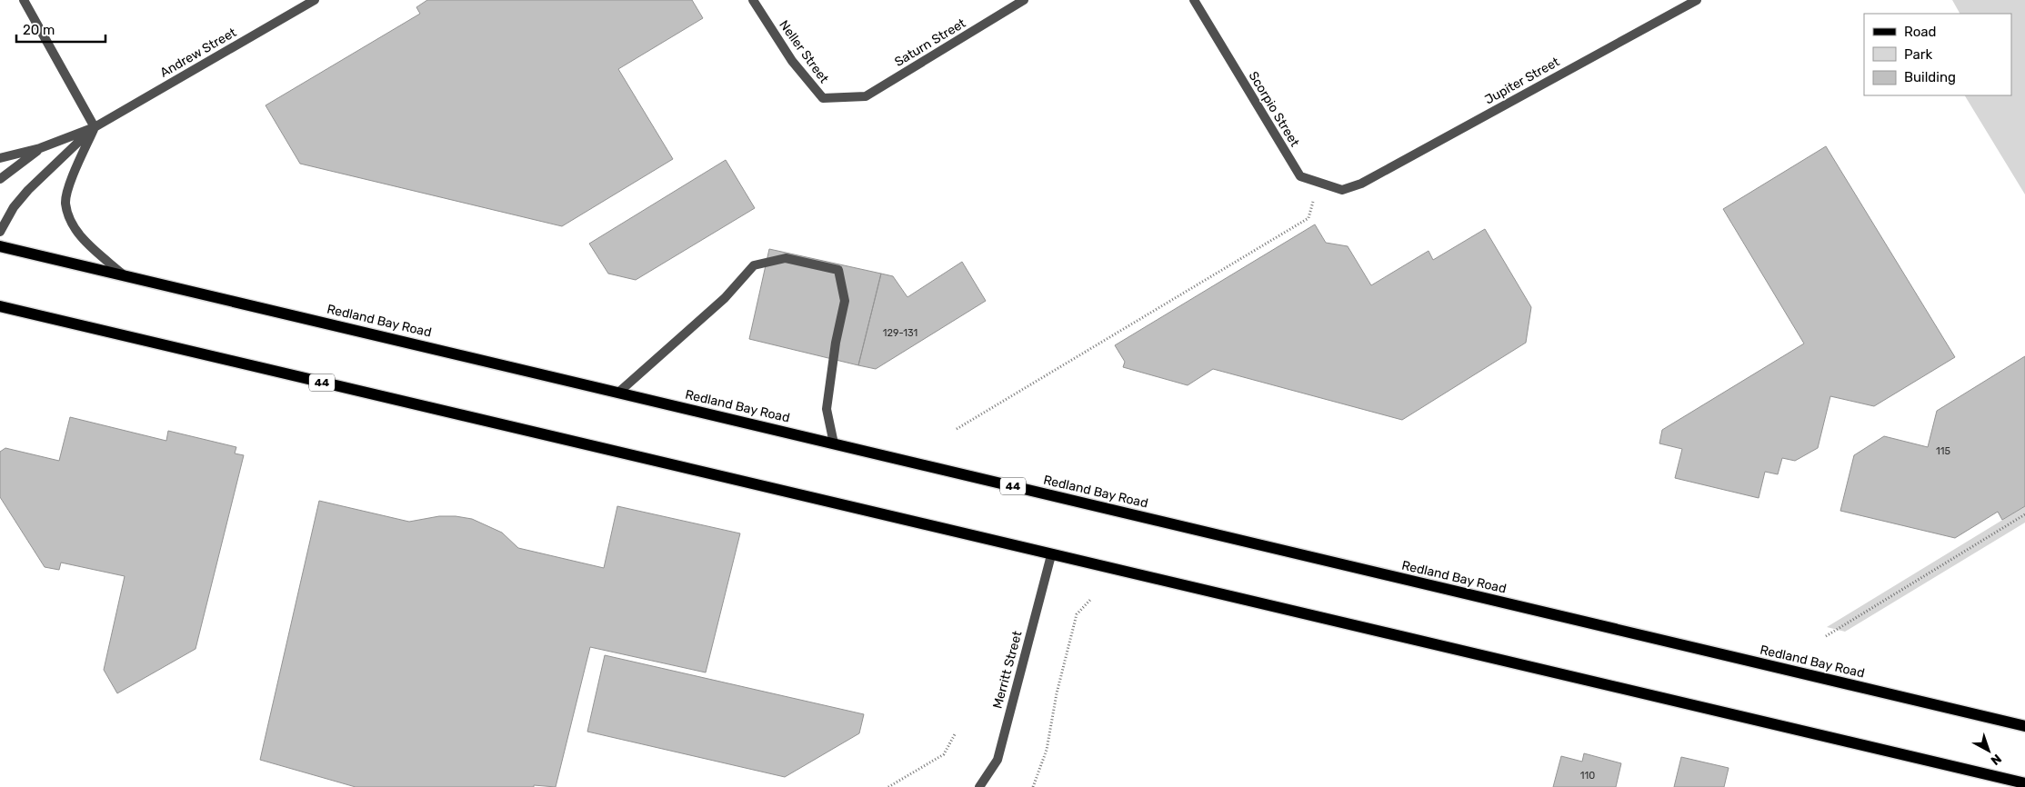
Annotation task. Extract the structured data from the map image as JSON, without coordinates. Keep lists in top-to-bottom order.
{
  "streets": {
    "main road": ["Redland Bay Road", "44"],
    "street": [
      "Saturn Street",
      "Neller Street",
      "Andrew Street",
      "Jupiter Street",
      "Scorpio Street",
      "Merritt Street"
    ]
  },
  "crossings": [
    ["Saturn Street", "Neller Street"],
    ["Jupiter Street", "Scorpio Street"],
    ["44", "Merritt Street"]
  ],
  "house_numbers": ["129-131", "115", "110"],
  "legend": ["Road", "Park", "Building"],
  "scale_bar": "20 m",
  "north": "bottom right"
}
